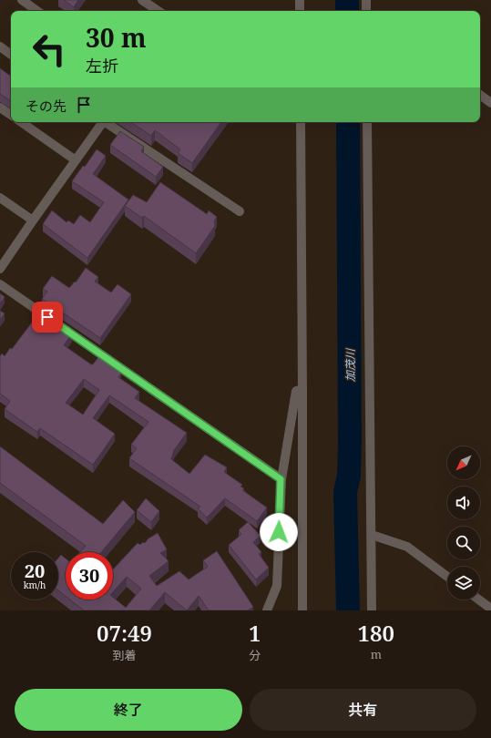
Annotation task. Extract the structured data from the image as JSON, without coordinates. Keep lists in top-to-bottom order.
{
  "water": ["加茂川"],
  "north": "bottom left",
  "page": {
    "turn": ["30 m", "左折"],
    "then": "その先",
    "speed": "20 km/h",
    "limit": "30",
    "eta": [
      "07:49",
      "到着",
      "1",
      "分",
      "180",
      "m"
    ],
    "buttons": ["終了", "共有"]
  }
}
